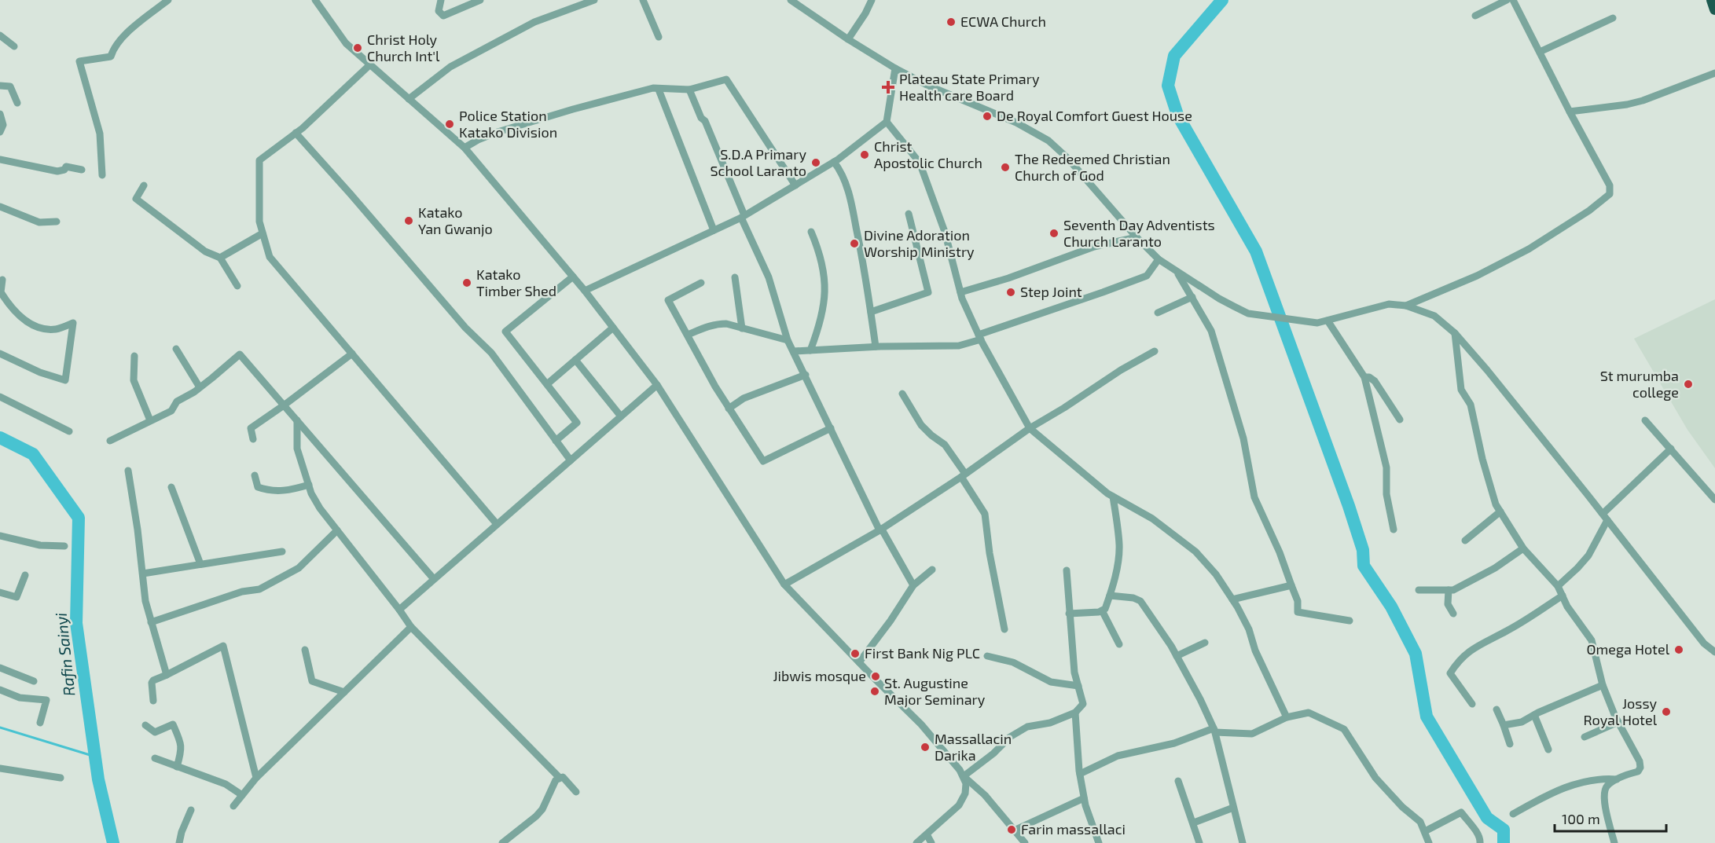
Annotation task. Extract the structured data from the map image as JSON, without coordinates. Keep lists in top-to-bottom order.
{
  "water": ["Rafin Sainyi"],
  "places": {
    "other": [
      "ECWA Church",
      "Christ Holy Church Int'l",
      "De Royal Comfort Guest House",
      "Police Station Katako Division",
      "Christ Apostolic Church",
      "S.D.A Primary School Laranto",
      "The Redeemed Christian Church of God",
      "Katako Yan Gwanjo",
      "Seventh Day Adventists Church Laranto",
      "Divine Adoration Worship Ministry",
      "Katako Timber Shed",
      "Step Joint",
      "St murumba college",
      "Omega Hotel",
      "First Bank Nig PLC",
      "Jibwis mosque",
      "St. Augustine Major Seminary",
      "Jossy Royal Hotel",
      "Massallacin Darika",
      "Farin massallaci"
    ],
    "health": ["Plateau State Primary Health care Board"]
  },
  "scale_bar": "100 m"
}
